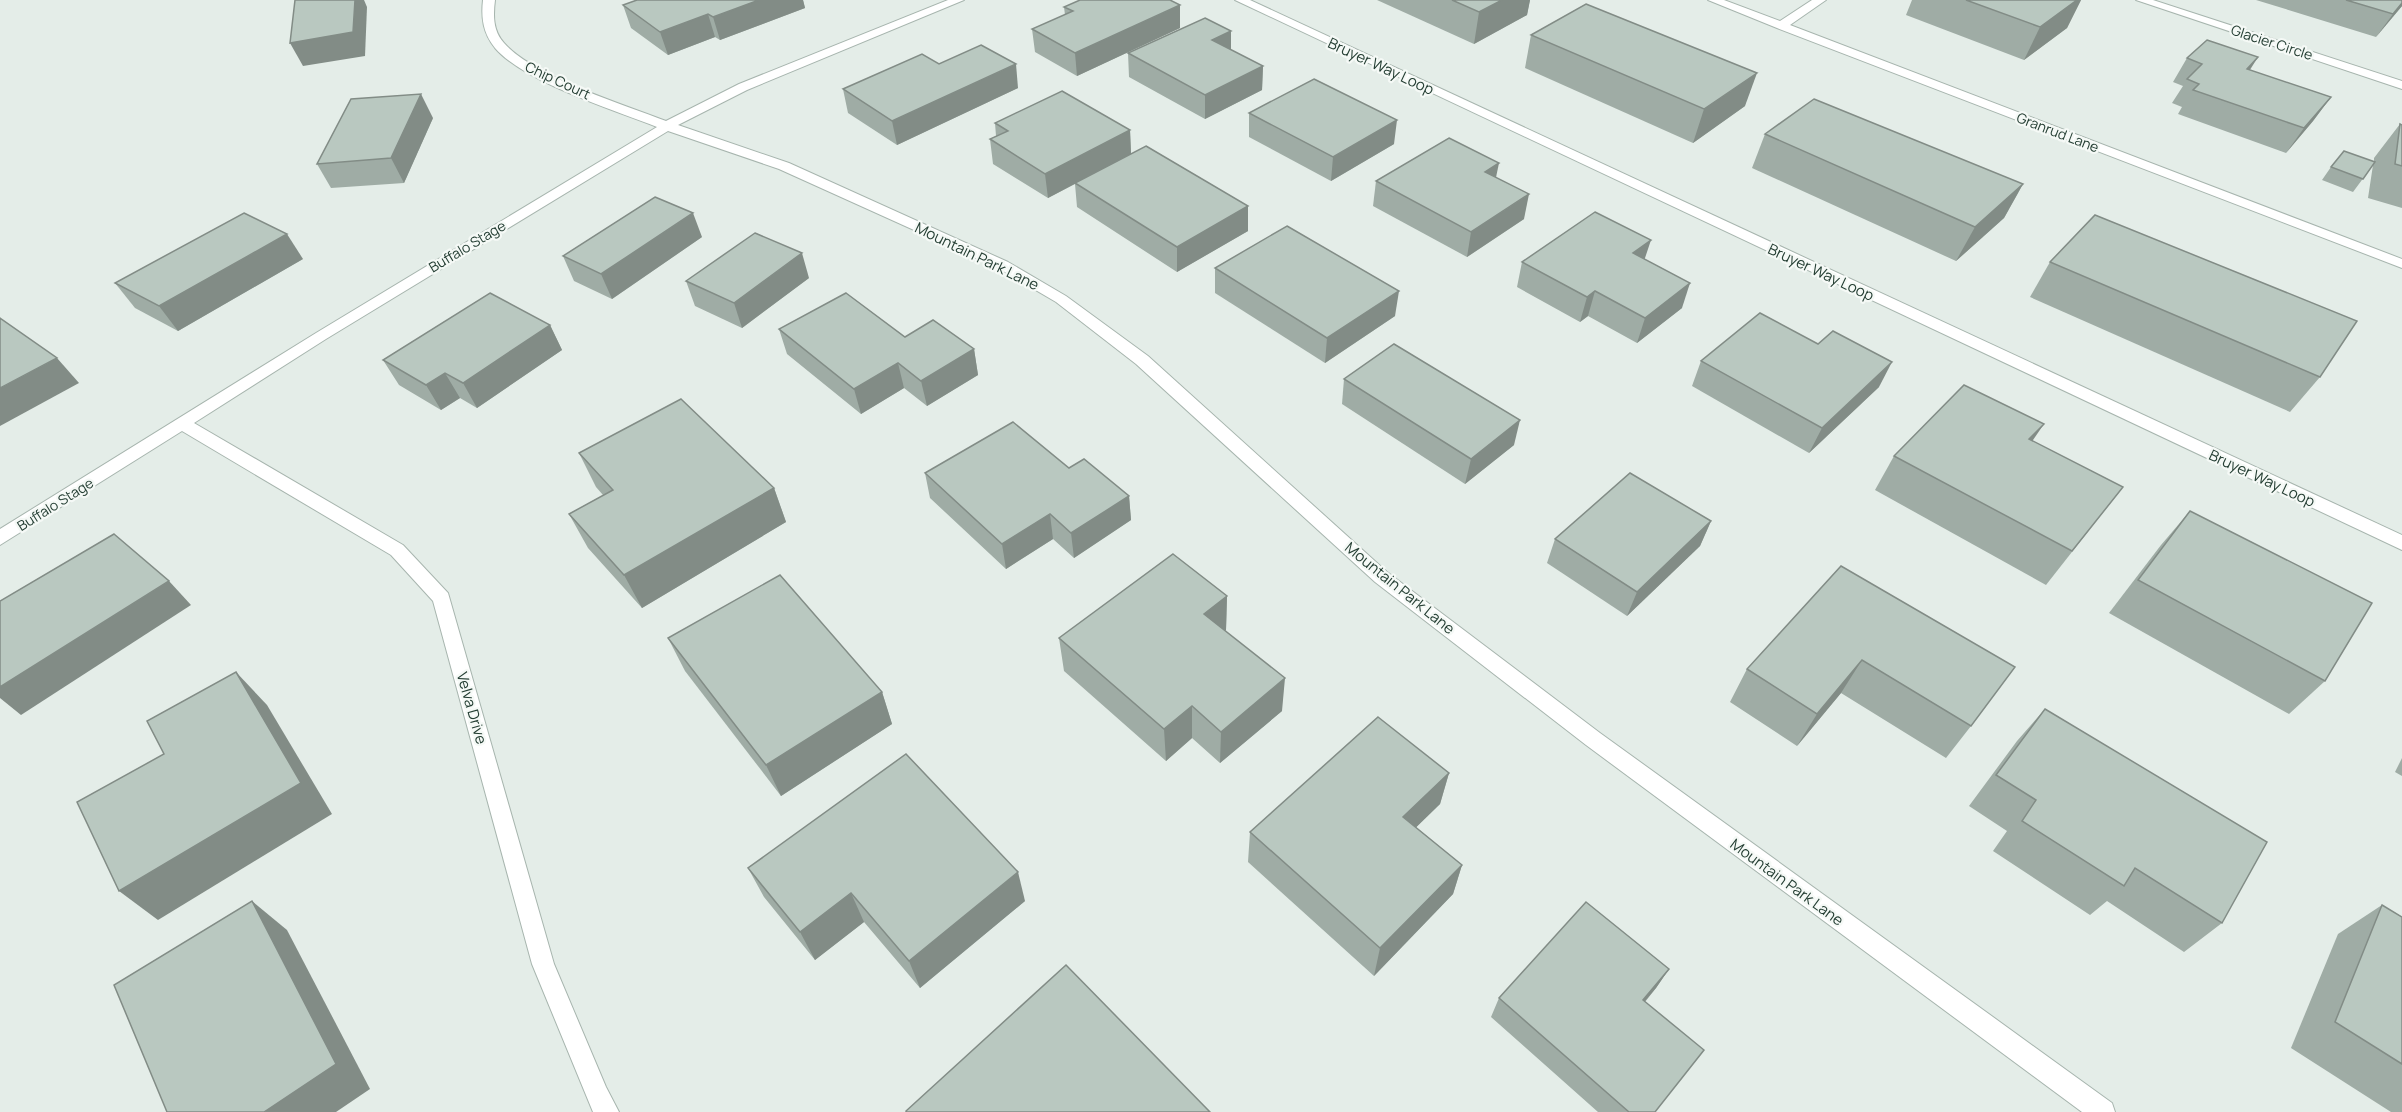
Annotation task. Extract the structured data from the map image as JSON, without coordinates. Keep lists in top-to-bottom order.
{
  "streets": {
    "street": [
      "Glacier Circle",
      "Bruyer Way Loop",
      "Chip Court",
      "Granrud Lane",
      "Buffalo Stage",
      "Mountain Park Lane",
      "Velva Drive"
    ]
  },
  "crossings": [
    ["Chip Court", "Buffalo Stage"],
    ["Chip Court", "Mountain Park Lane"],
    ["Buffalo Stage", "Mountain Park Lane"],
    ["Buffalo Stage", "Velva Drive"]
  ]
}
